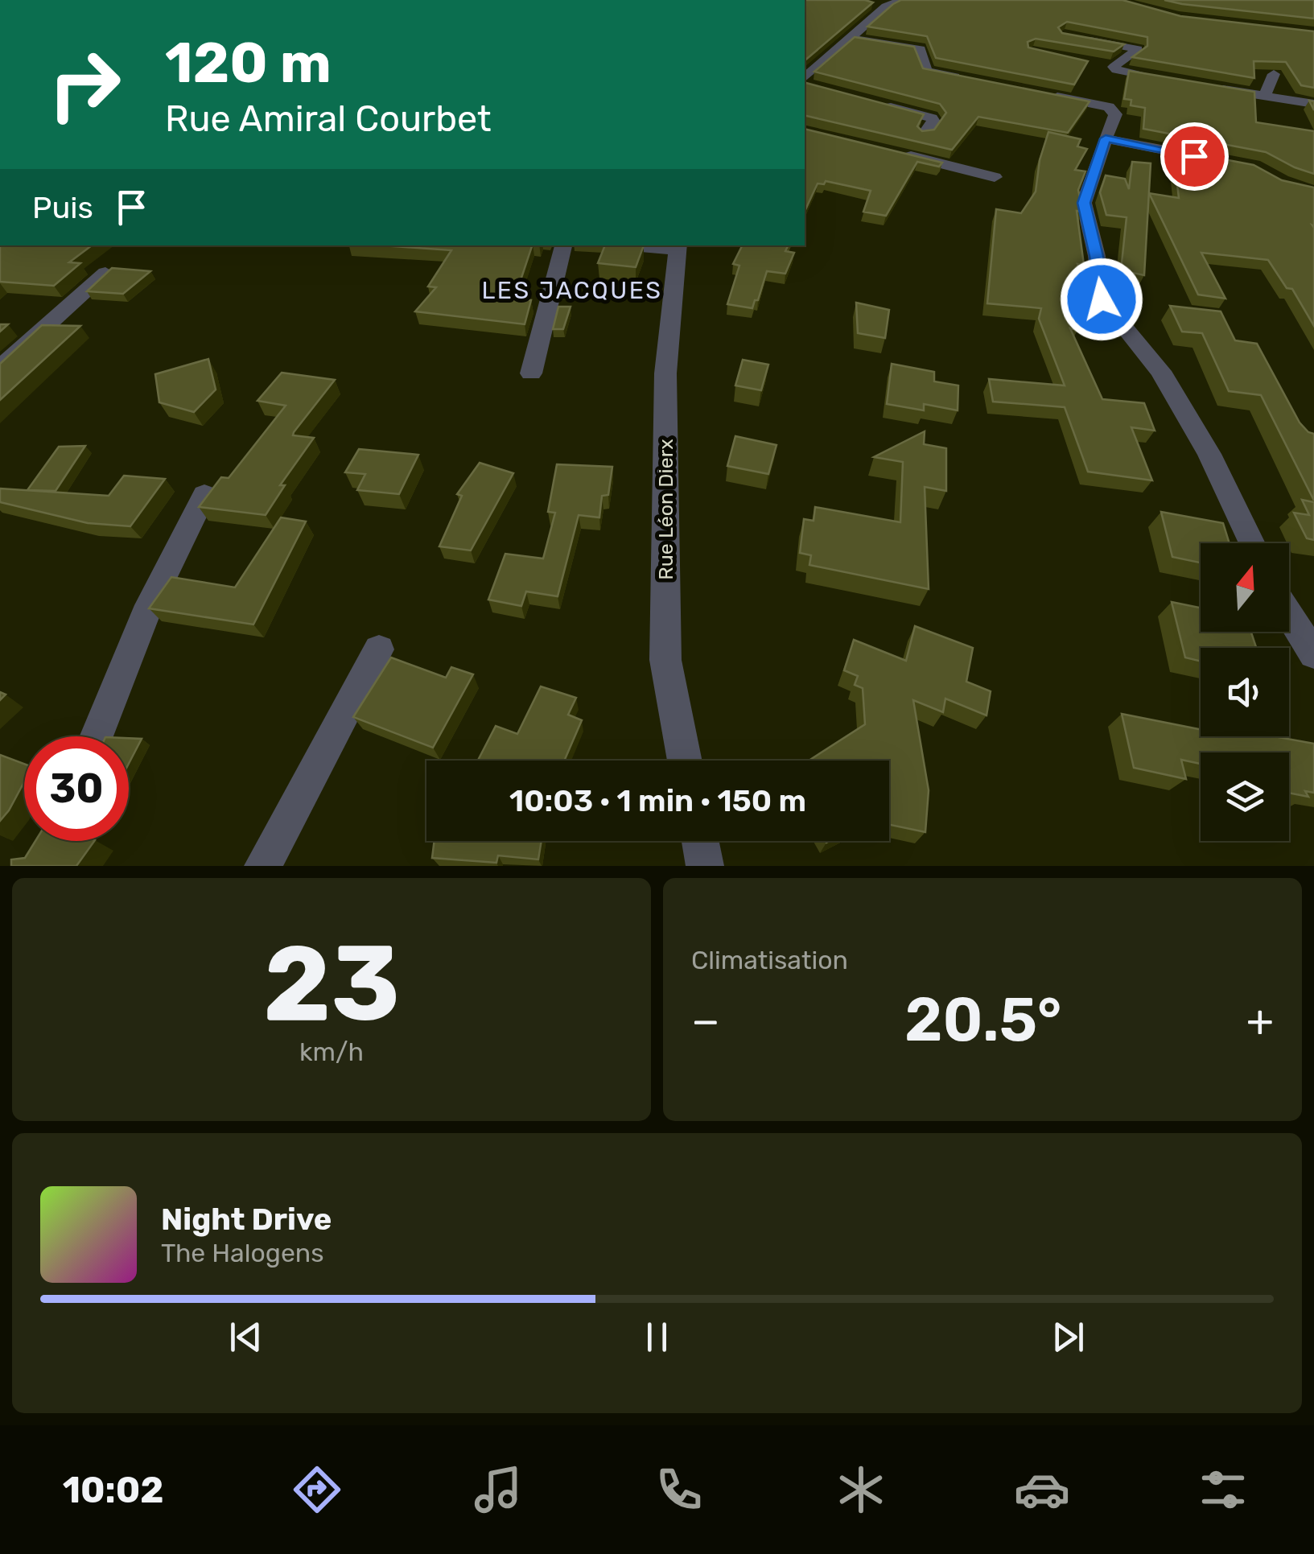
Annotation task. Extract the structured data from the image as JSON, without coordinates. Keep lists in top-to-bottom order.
{
  "streets": {
    "street": ["Rue Léon Dierx"]
  },
  "districts": ["LES JACQUES"],
  "north": "top",
  "page": {
    "turn": ["120 m", "Rue Amiral Courbet"],
    "then": "Puis",
    "limit": "30",
    "trip": "10:03 · 1 min · 150 m",
    "tile": [
      ["23", "km/h"],
      "Climatisation"
    ],
    "heat": ["−", "20.5°", "+"],
    "song": ["Night Drive", "The Halogens"],
    "tabs": "10:02"
  }
}
